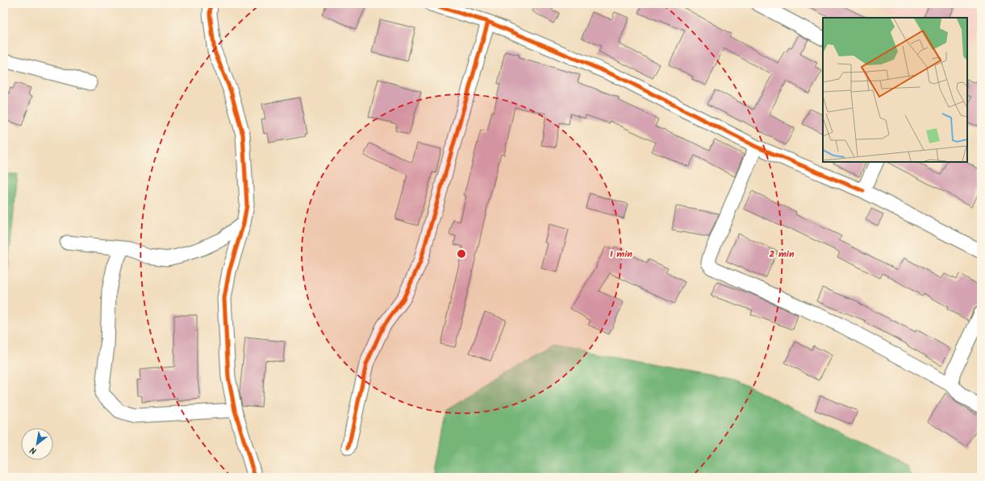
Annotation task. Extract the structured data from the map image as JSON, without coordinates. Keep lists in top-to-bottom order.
{
  "north": "bottom left",
  "rings": ["1 min", "2 min"]
}
